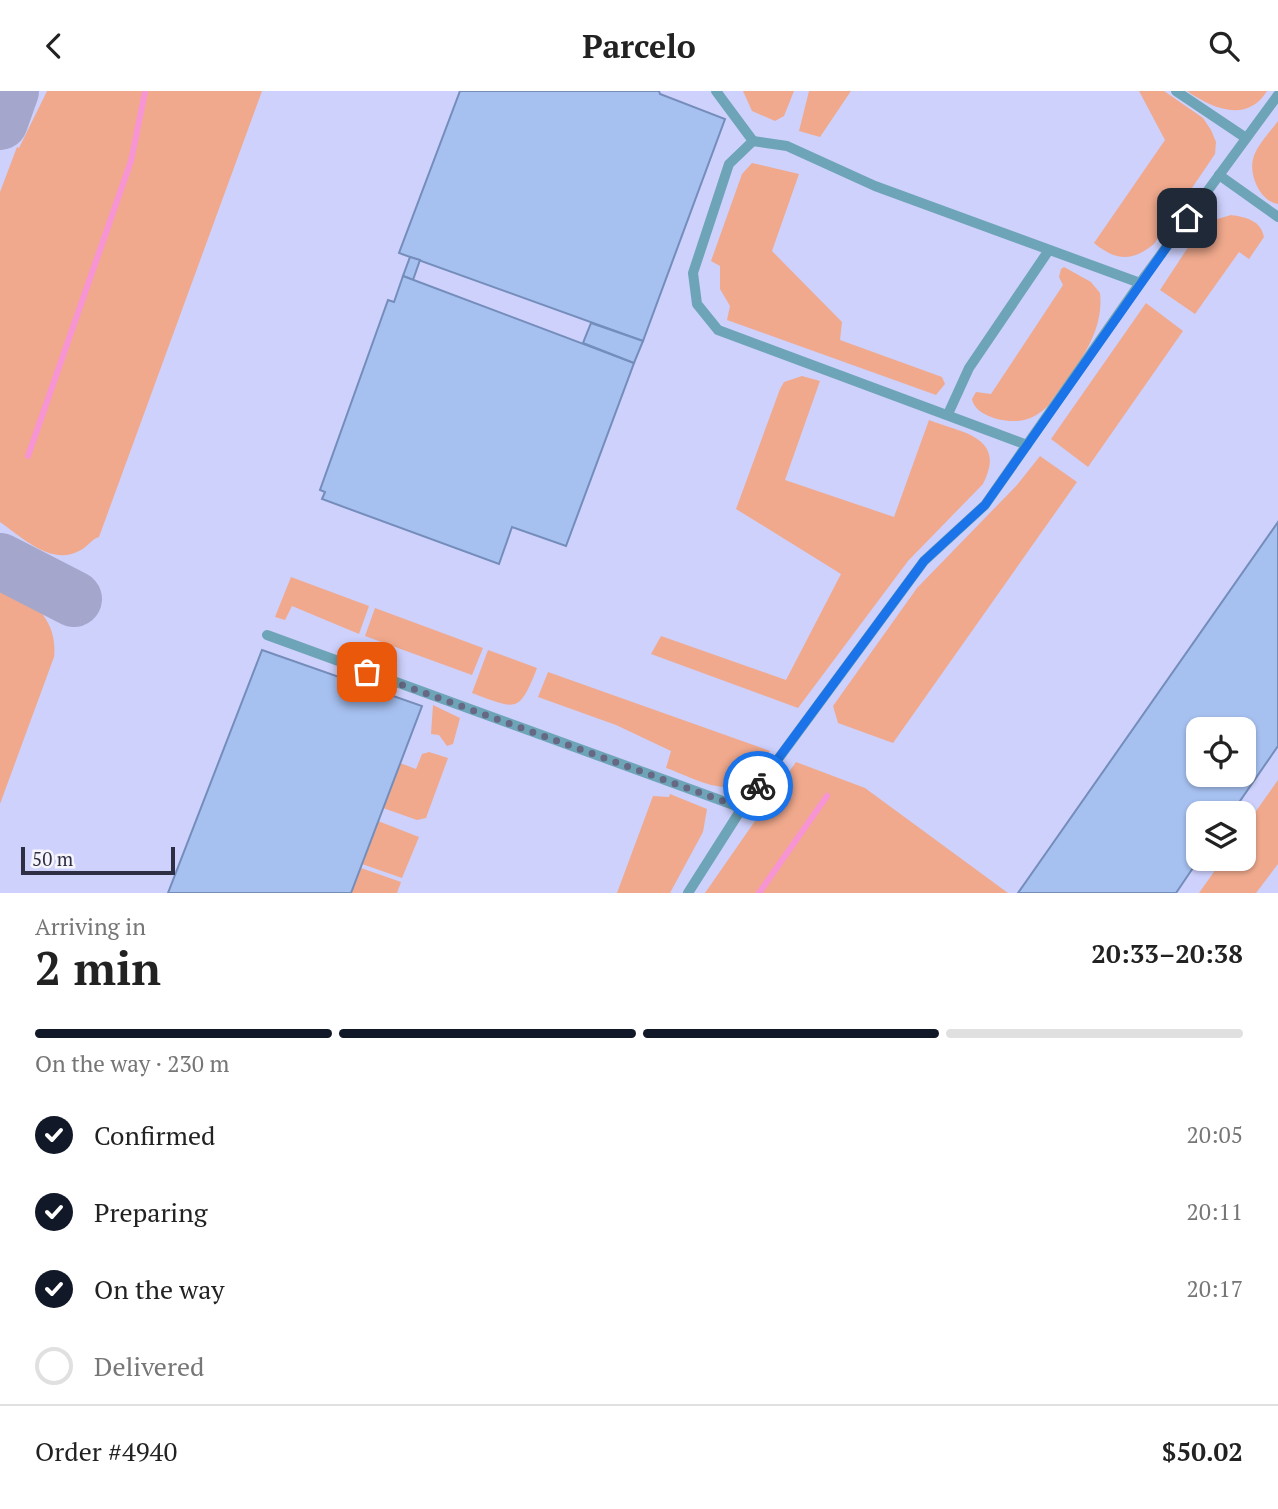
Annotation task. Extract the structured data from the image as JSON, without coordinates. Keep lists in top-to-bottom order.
{
  "scale_bar": "50 m",
  "page": {
    "header": "Parcelo",
    "scale": "50 m",
    "heading": ["2 min", "Arriving in", "20:33–20:38"],
    "panel": ["Order #4940", "$50.02"],
    "bar": "On the way · 230 m",
    "list": [
      ["Confirmed", "20:05"],
      ["Preparing", "20:11"],
      ["On the way", "20:17"],
      "Delivered"
    ]
  }
}
